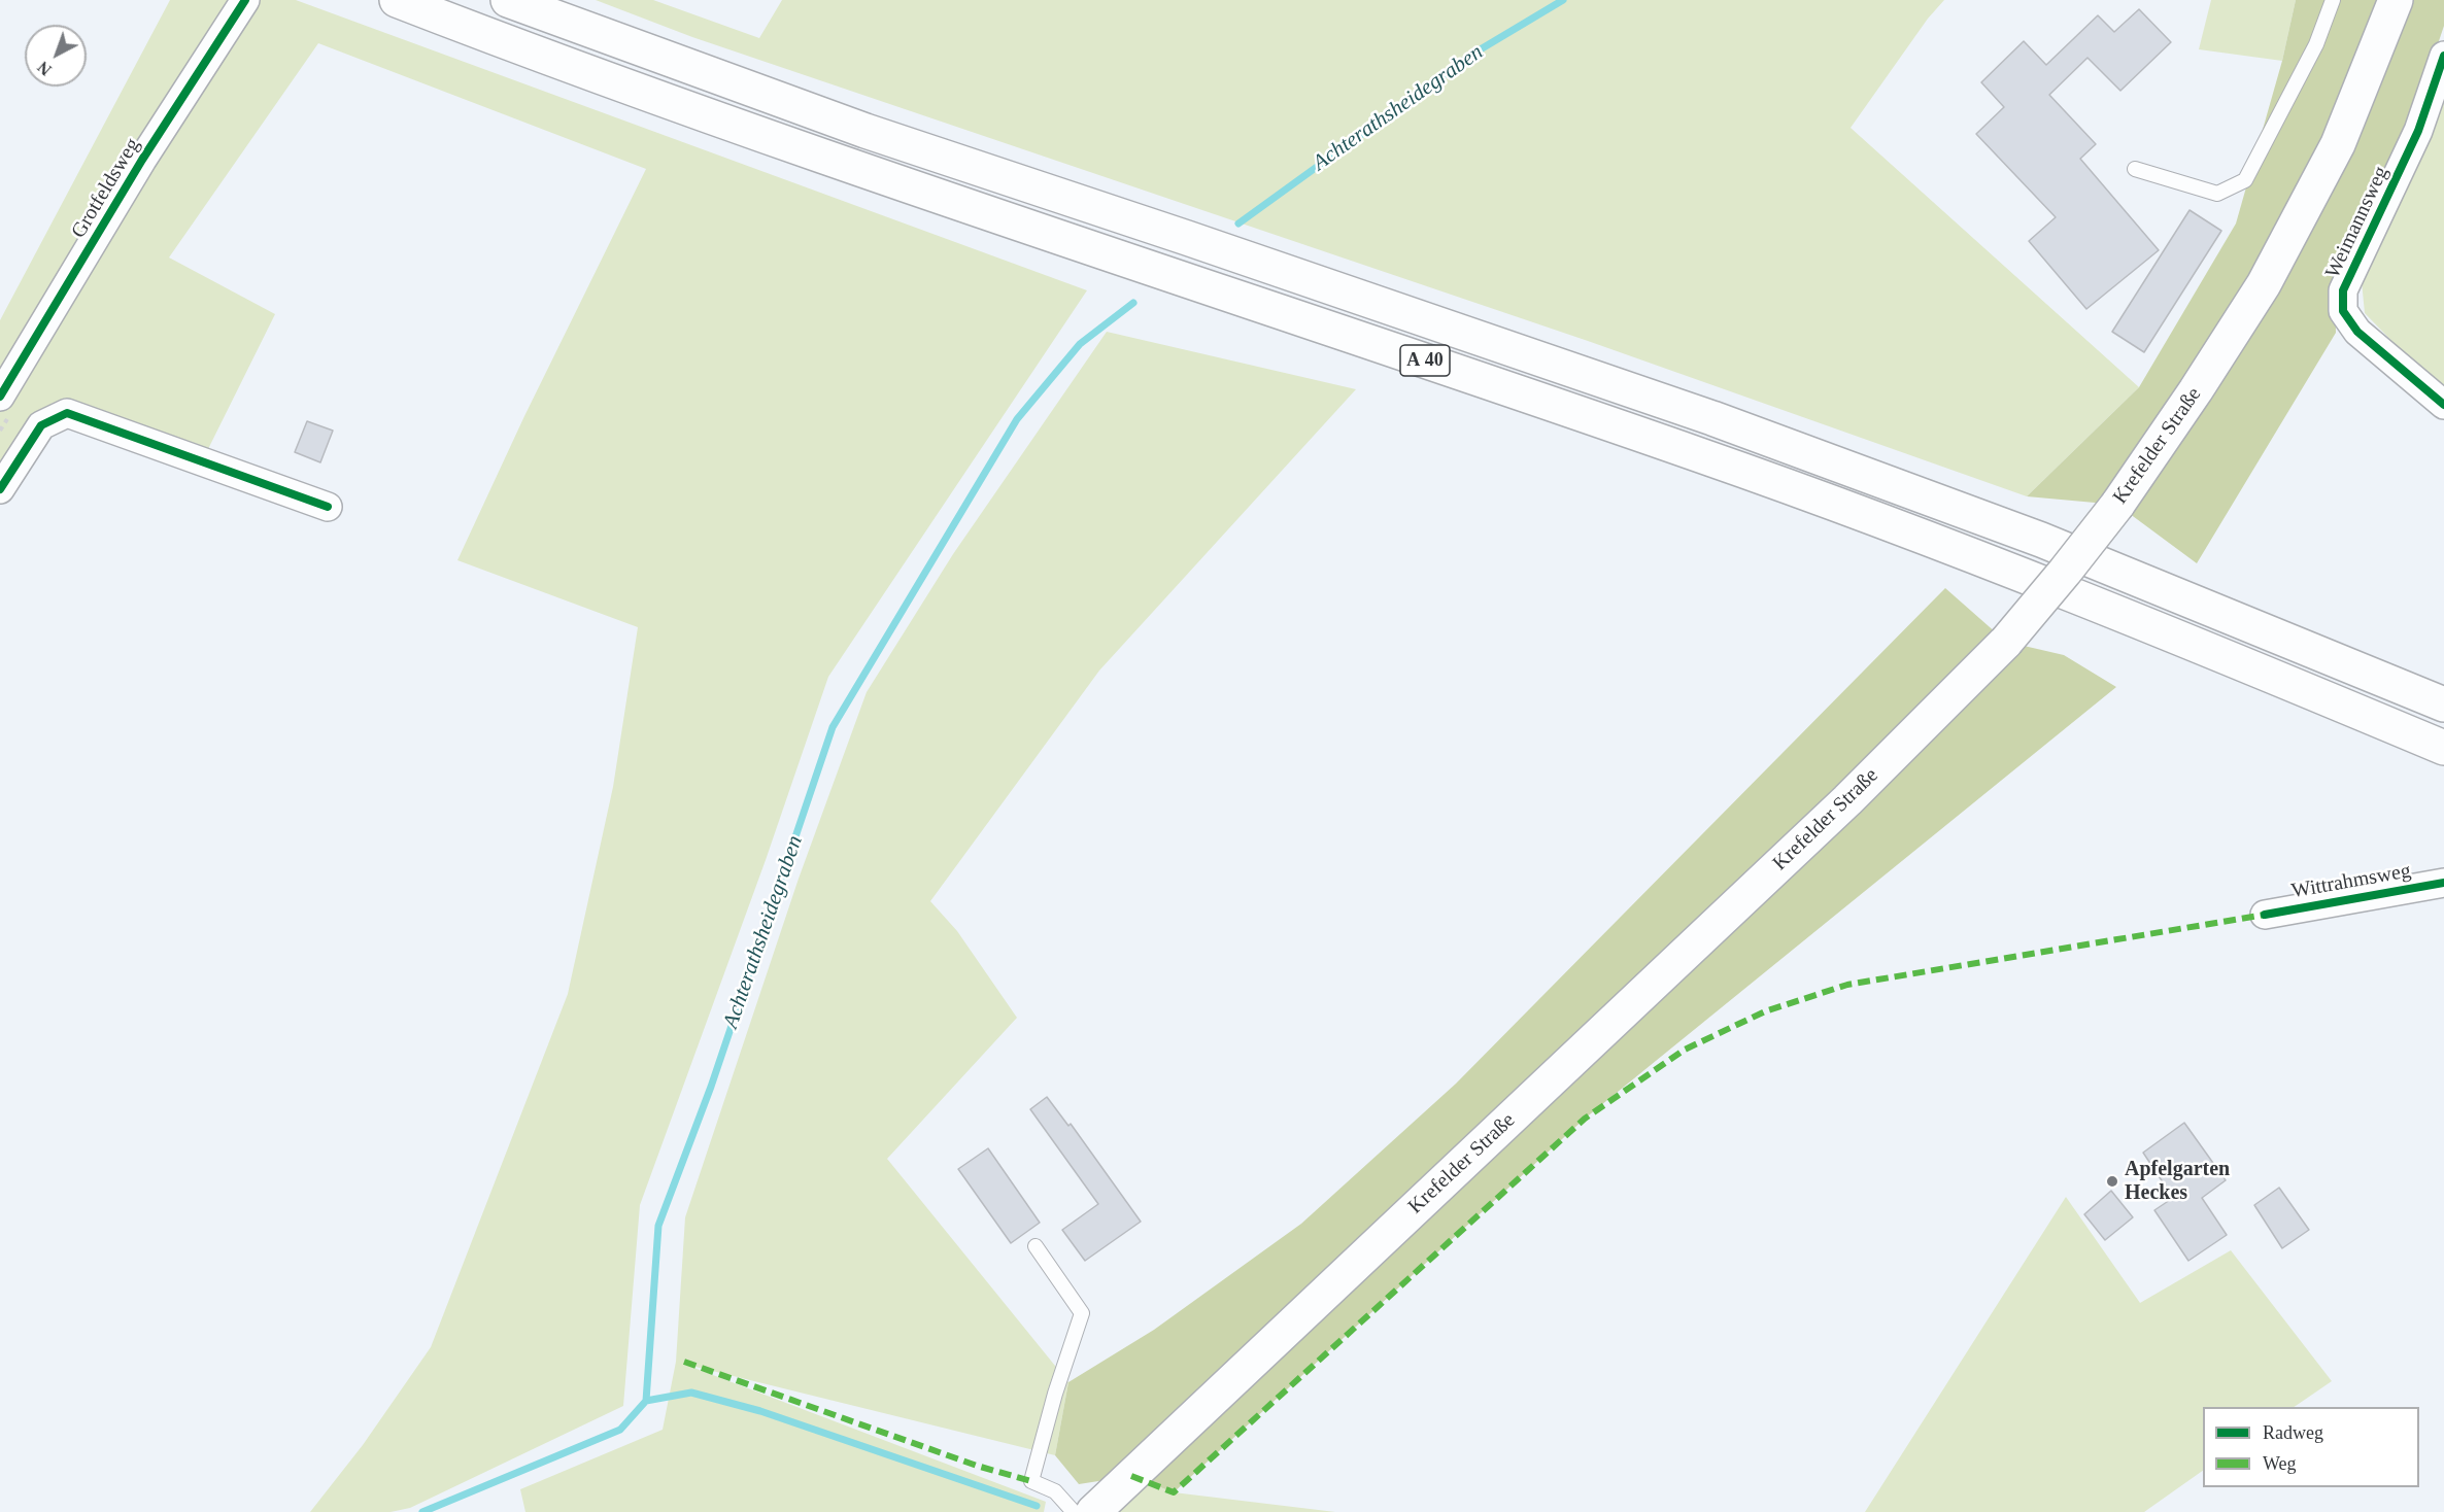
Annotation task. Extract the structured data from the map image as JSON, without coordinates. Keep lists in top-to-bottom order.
{
  "streets": {
    "main road": ["A 40", "Krefelder Straße"],
    "street": ["Grotfeldsweg", "Weimannsweg", "Wittrahmsweg"]
  },
  "water": ["Achterathsheidegraben"],
  "places": ["Apfelgarten Heckes"],
  "legend": ["Radweg", "Weg"],
  "north": "bottom left"
}
